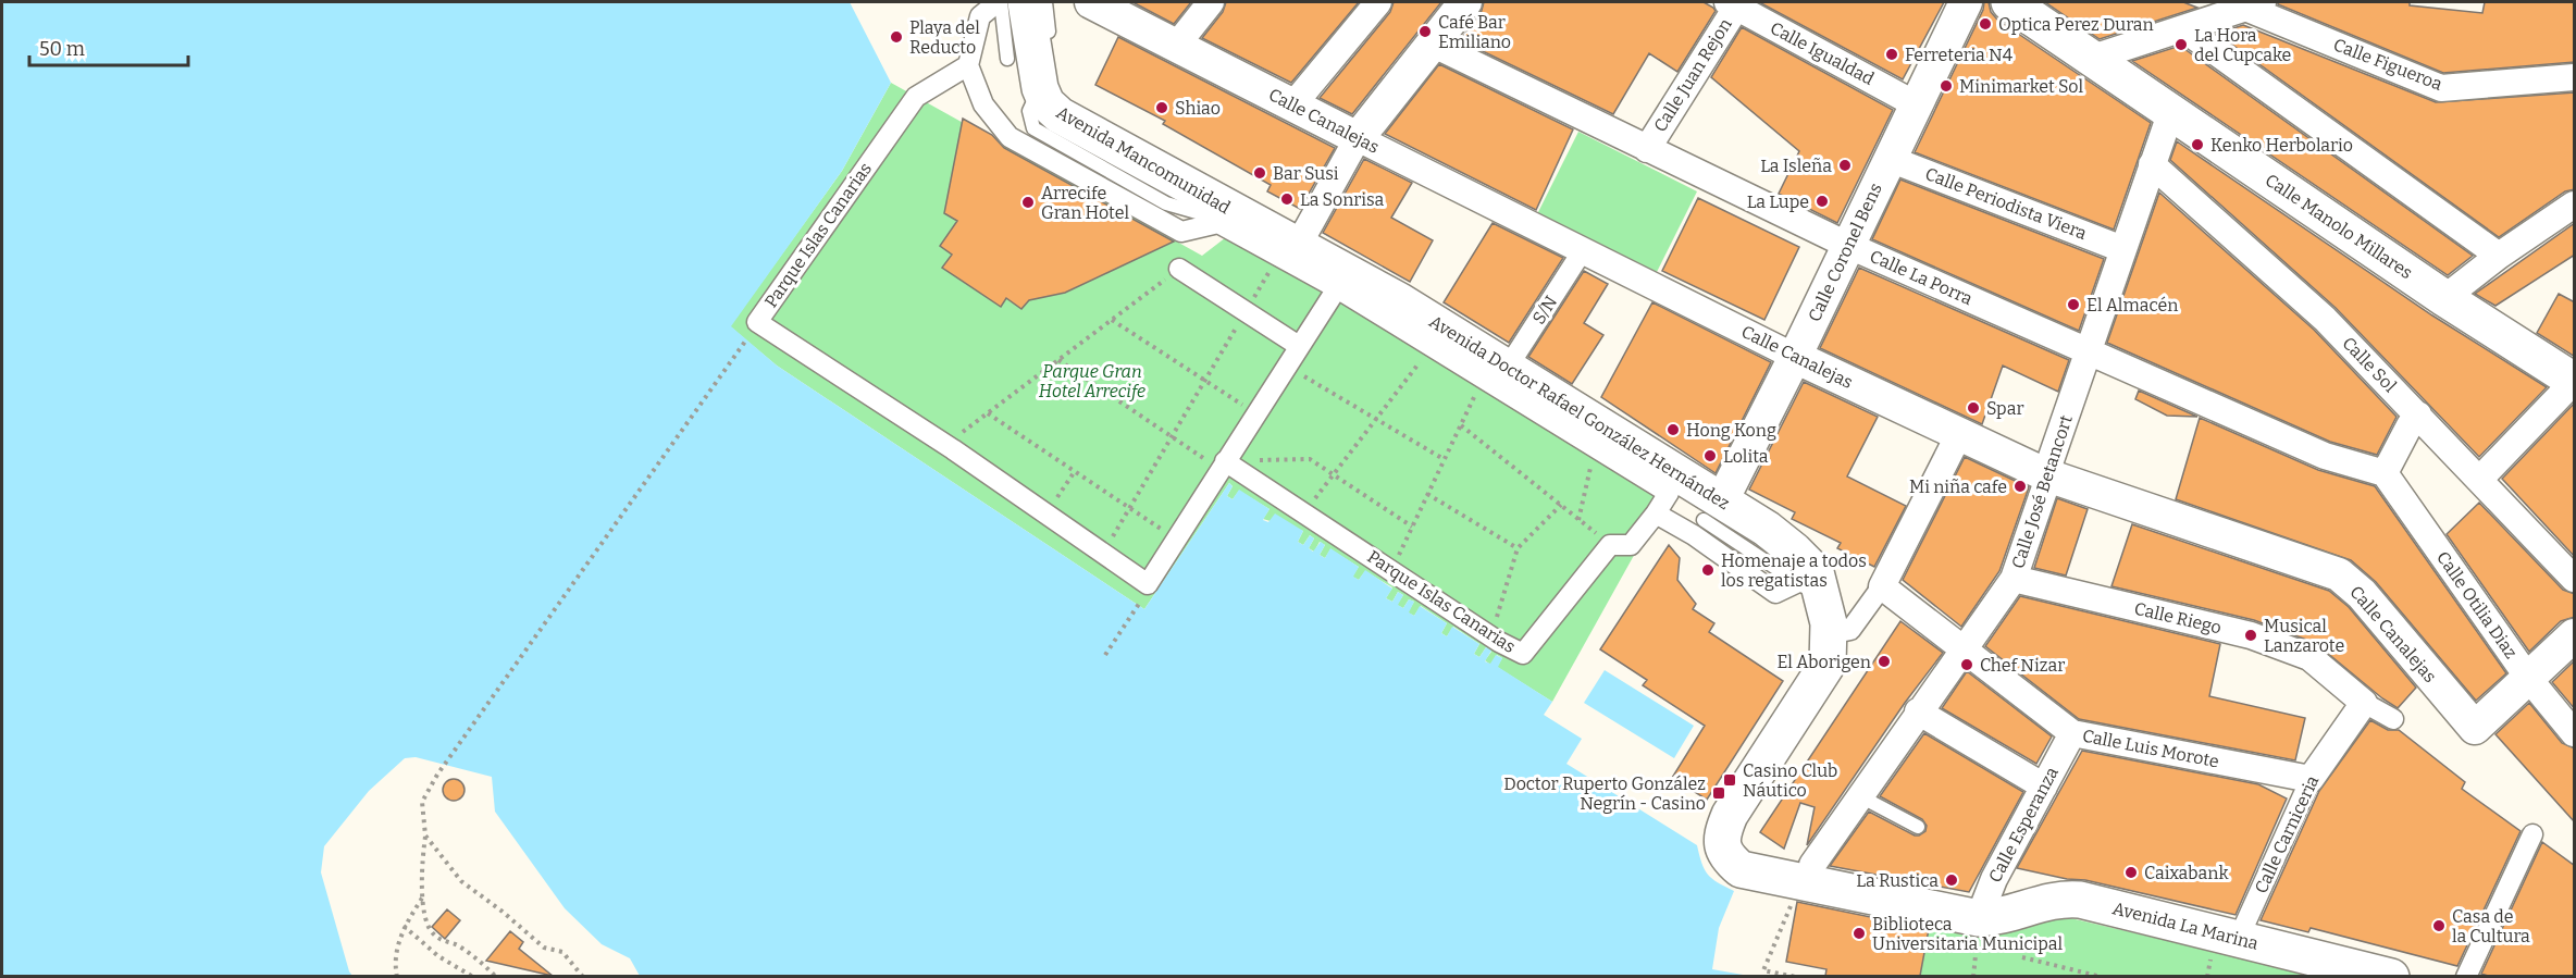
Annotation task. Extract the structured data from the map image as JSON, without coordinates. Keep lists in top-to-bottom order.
{
  "streets": {
    "main road": [
      "Avenida Mancomunidad",
      "Calle Manolo Millares",
      "Avenida Doctor Rafael González Hernández",
      "Avenida La Marina"
    ],
    "street": [
      "Calle Igualdad",
      "Calle Figueroa",
      "Calle Juan Rejon",
      "Calle Canalejas",
      "Calle Periodista Viera",
      "Parque Islas Canarias",
      "Calle Coronel Bens",
      "Calle La Porra",
      "S/N",
      "Calle Sol",
      "Calle José Betancort",
      "Calle Otilia Diaz",
      "Calle Riego",
      "Calle Luis Morote",
      "Calle Esperanza",
      "Calle Carniceria"
    ]
  },
  "crossings": [
    ["Calle Igualdad", "Calle Juan Rejon"],
    ["Calle Igualdad", "Calle Coronel Bens"],
    ["Calle Juan Rejon", "Calle La Porra"],
    ["Calle Canalejas", "Calle Coronel Bens"],
    ["Calle Canalejas", "S/N"],
    ["Calle Canalejas", "Calle José Betancort"],
    ["Calle Canalejas", "Calle Otilia Diaz"],
    ["Avenida Mancomunidad", "Avenida Doctor Rafael González Hernández"],
    ["Calle Periodista Viera", "Calle Coronel Bens"],
    ["Calle Periodista Viera", "Calle José Betancort"],
    ["Calle Manolo Millares", "Calle José Betancort"],
    ["Calle Coronel Bens", "Calle La Porra"],
    ["Calle Coronel Bens", "Avenida Doctor Rafael González Hernández"],
    ["Calle La Porra", "Calle José Betancort"],
    ["Calle La Porra", "Calle Otilia Diaz"],
    ["S/N", "Avenida Doctor Rafael González Hernández"],
    ["Calle Sol", "Calle José Betancort"],
    ["Avenida Doctor Rafael González Hernández", "Avenida La Marina"],
    ["Calle José Betancort", "Calle Riego"],
    ["Calle José Betancort", "Calle Luis Morote"],
    ["Calle José Betancort", "Avenida La Marina"],
    ["Calle Riego", "Calle Carniceria"],
    ["Calle Luis Morote", "Calle Esperanza"],
    ["Calle Luis Morote", "Calle Carniceria"],
    ["Calle Esperanza", "Avenida La Marina"],
    ["Calle Carniceria", "Avenida La Marina"]
  ],
  "parks": ["Parque Gran Hotel Arrecife"],
  "places": {
    "other": [
      "Optica Perez Duran",
      "Café Bar Emiliano",
      "Playa del Reducto",
      "La Hora del Cupcake",
      "Ferreteria N4",
      "Minimarket Sol",
      "Shiao",
      "Kenko Herbolario",
      "La Isleña",
      "Bar Susi",
      "La Sonrisa",
      "La Lupe",
      "Arrecife Gran Hotel",
      "El Almacén",
      "Spar",
      "Hong Kong",
      "Lolita",
      "Mi niña cafe",
      "Homenaje a todos los regatistas",
      "Musical Lanzarote",
      "El Aborigen",
      "Chef Nizar",
      "Caixabank",
      "La Rustica",
      "Casa de la Cultura",
      "Biblioteca Universitaria Municipal"
    ],
    "transit": ["Casino Club Náutico", "Doctor Ruperto González Negrín - Casino"]
  },
  "scale_bar": "50 m"
}
